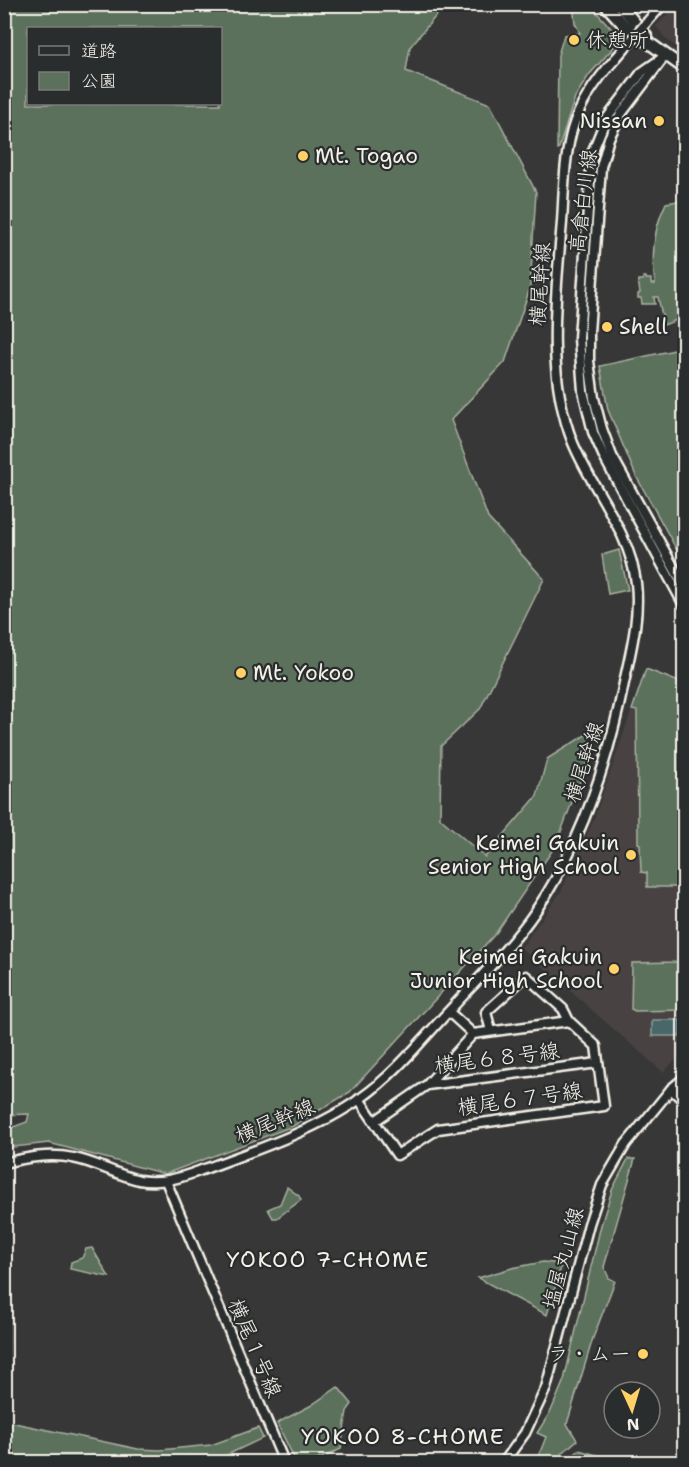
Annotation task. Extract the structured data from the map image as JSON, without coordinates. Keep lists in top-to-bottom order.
{
  "streets": {
    "street": [
      "高倉白川線",
      "横尾幹線",
      "横尾６８号線",
      "横尾６７号線",
      "塩屋丸山線",
      "横尾１号線"
    ]
  },
  "crossings": [
    ["横尾幹線", "横尾６７号線"],
    ["横尾幹線", "横尾１号線"],
    ["横尾６８号線", "横尾６７号線"]
  ],
  "districts": ["YOKOO 7-CHOME", "YOKOO 8-CHOME"],
  "places": [
    "休憩所",
    "Nissan",
    "Mt. Togao",
    "Shell",
    "Mt. Yokoo",
    "Keimei Gakuin Senior High School",
    "Keimei Gakuin Junior High School",
    "ラ・ムー"
  ],
  "legend": ["道路", "公園"],
  "north": "bottom"
}
